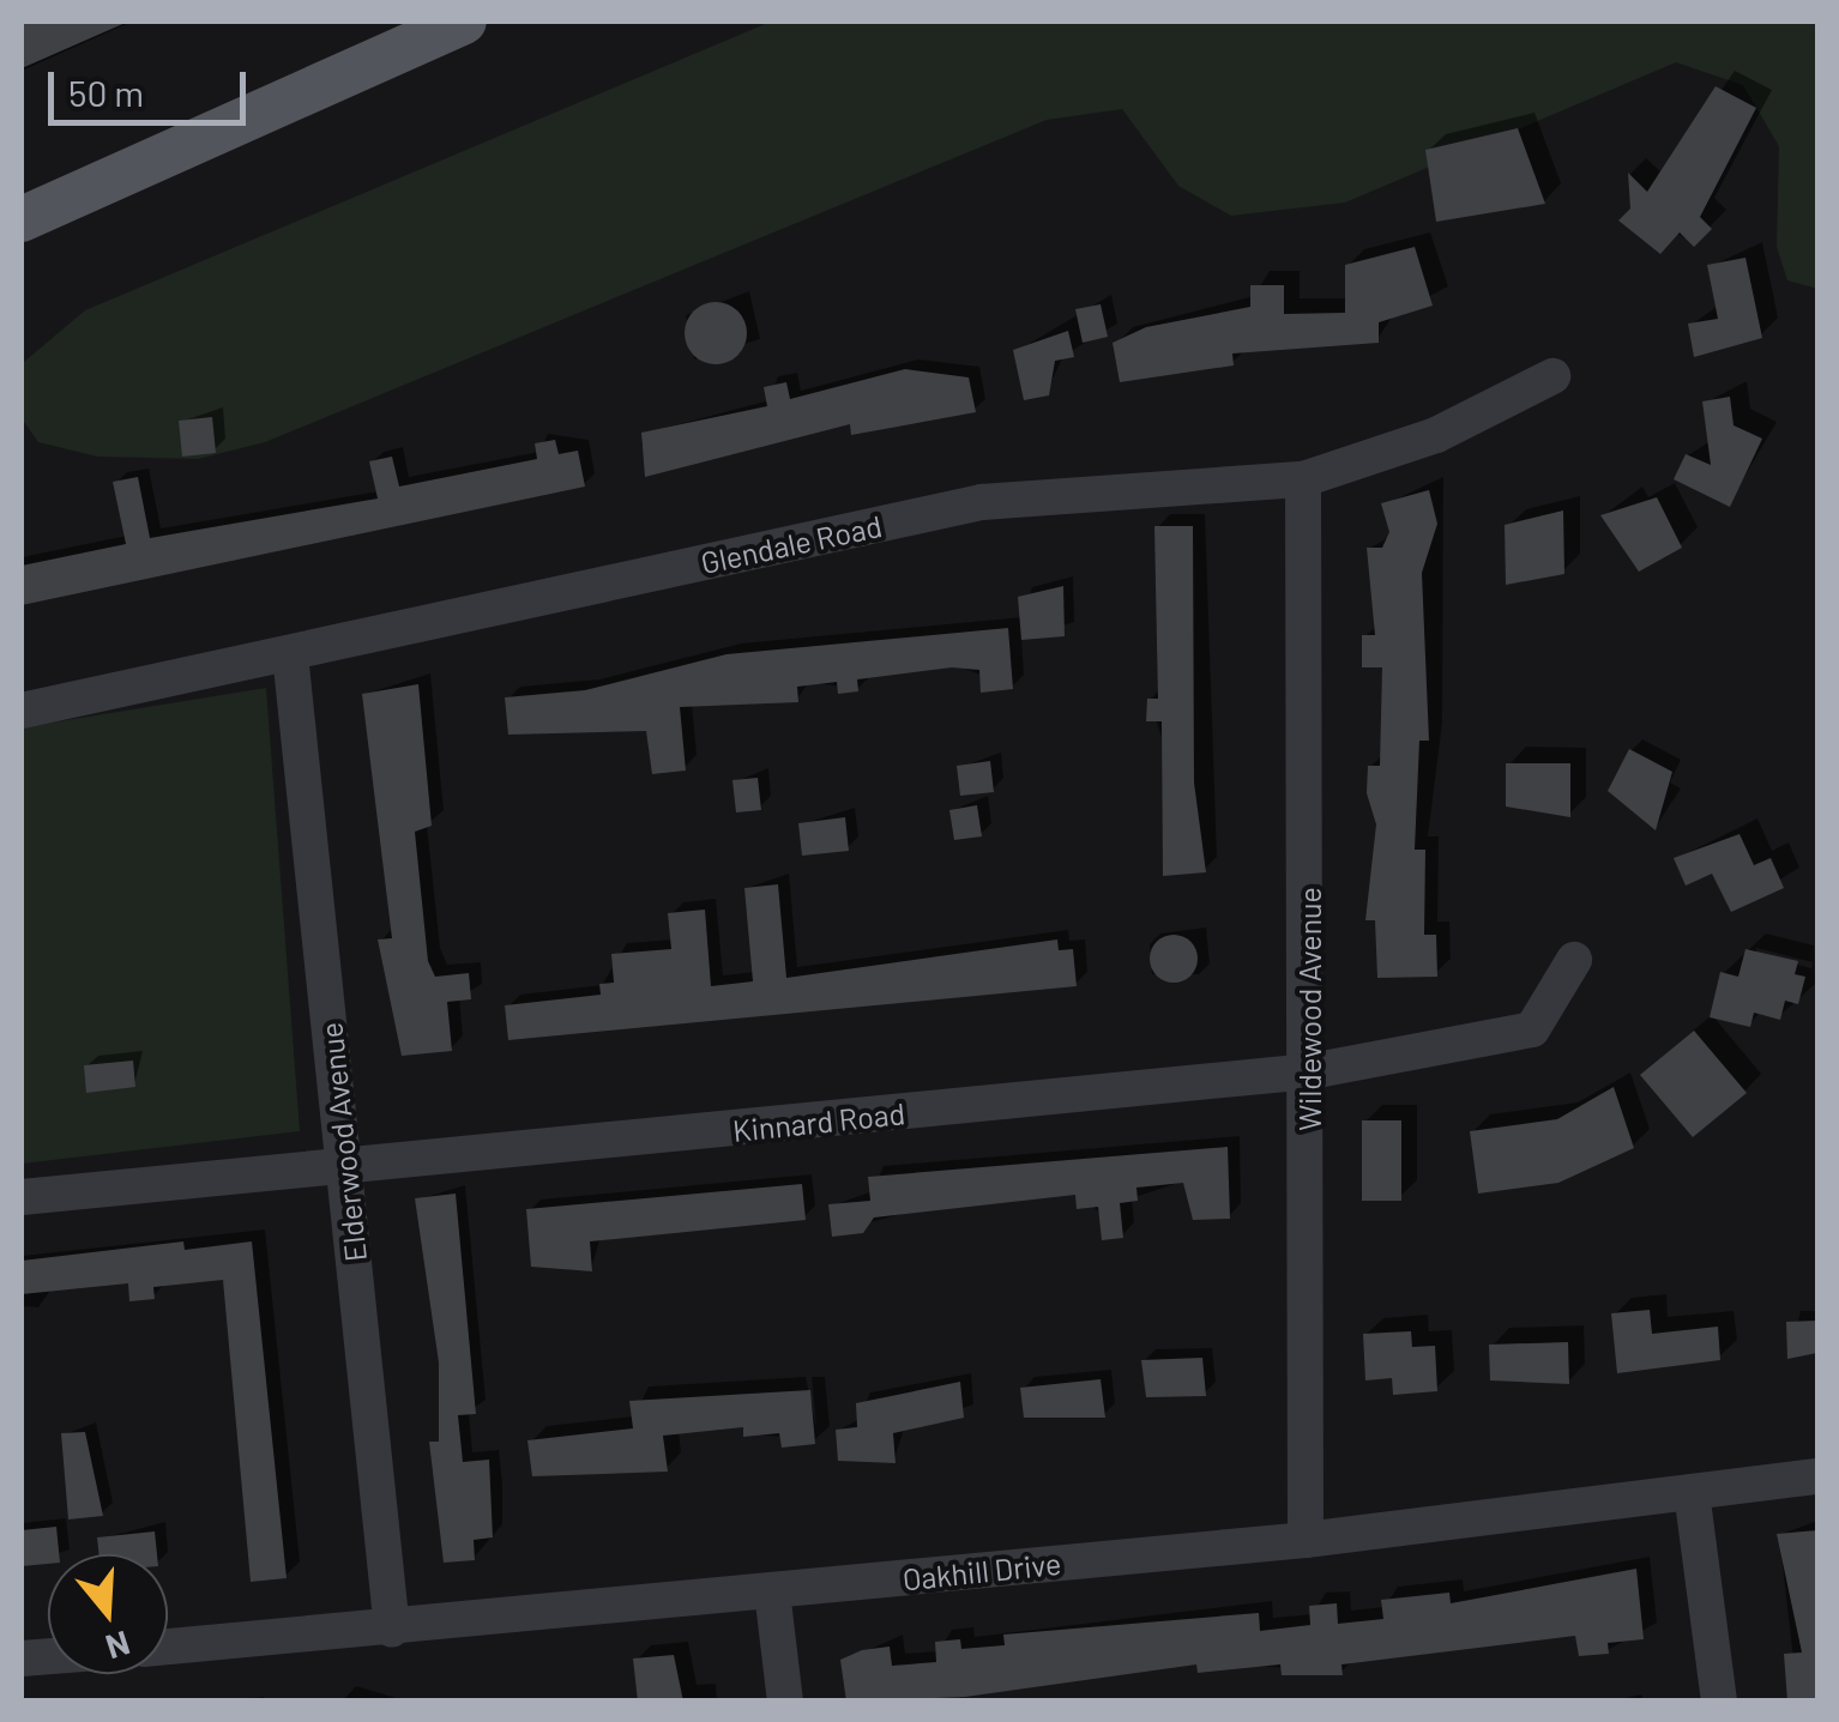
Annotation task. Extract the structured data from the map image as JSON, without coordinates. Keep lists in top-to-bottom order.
{
  "streets": {
    "street": [
      "Glendale Road",
      "Wildewood Avenue",
      "Kinnard Road",
      "Elderwood Avenue",
      "Oakhill Drive"
    ]
  },
  "crossings": [
    ["Glendale Road", "Wildewood Avenue"],
    ["Glendale Road", "Elderwood Avenue"],
    ["Wildewood Avenue", "Kinnard Road"],
    ["Wildewood Avenue", "Oakhill Drive"],
    ["Kinnard Road", "Elderwood Avenue"],
    ["Elderwood Avenue", "Oakhill Drive"]
  ],
  "scale_bar": "50 m",
  "north": "bottom"
}
